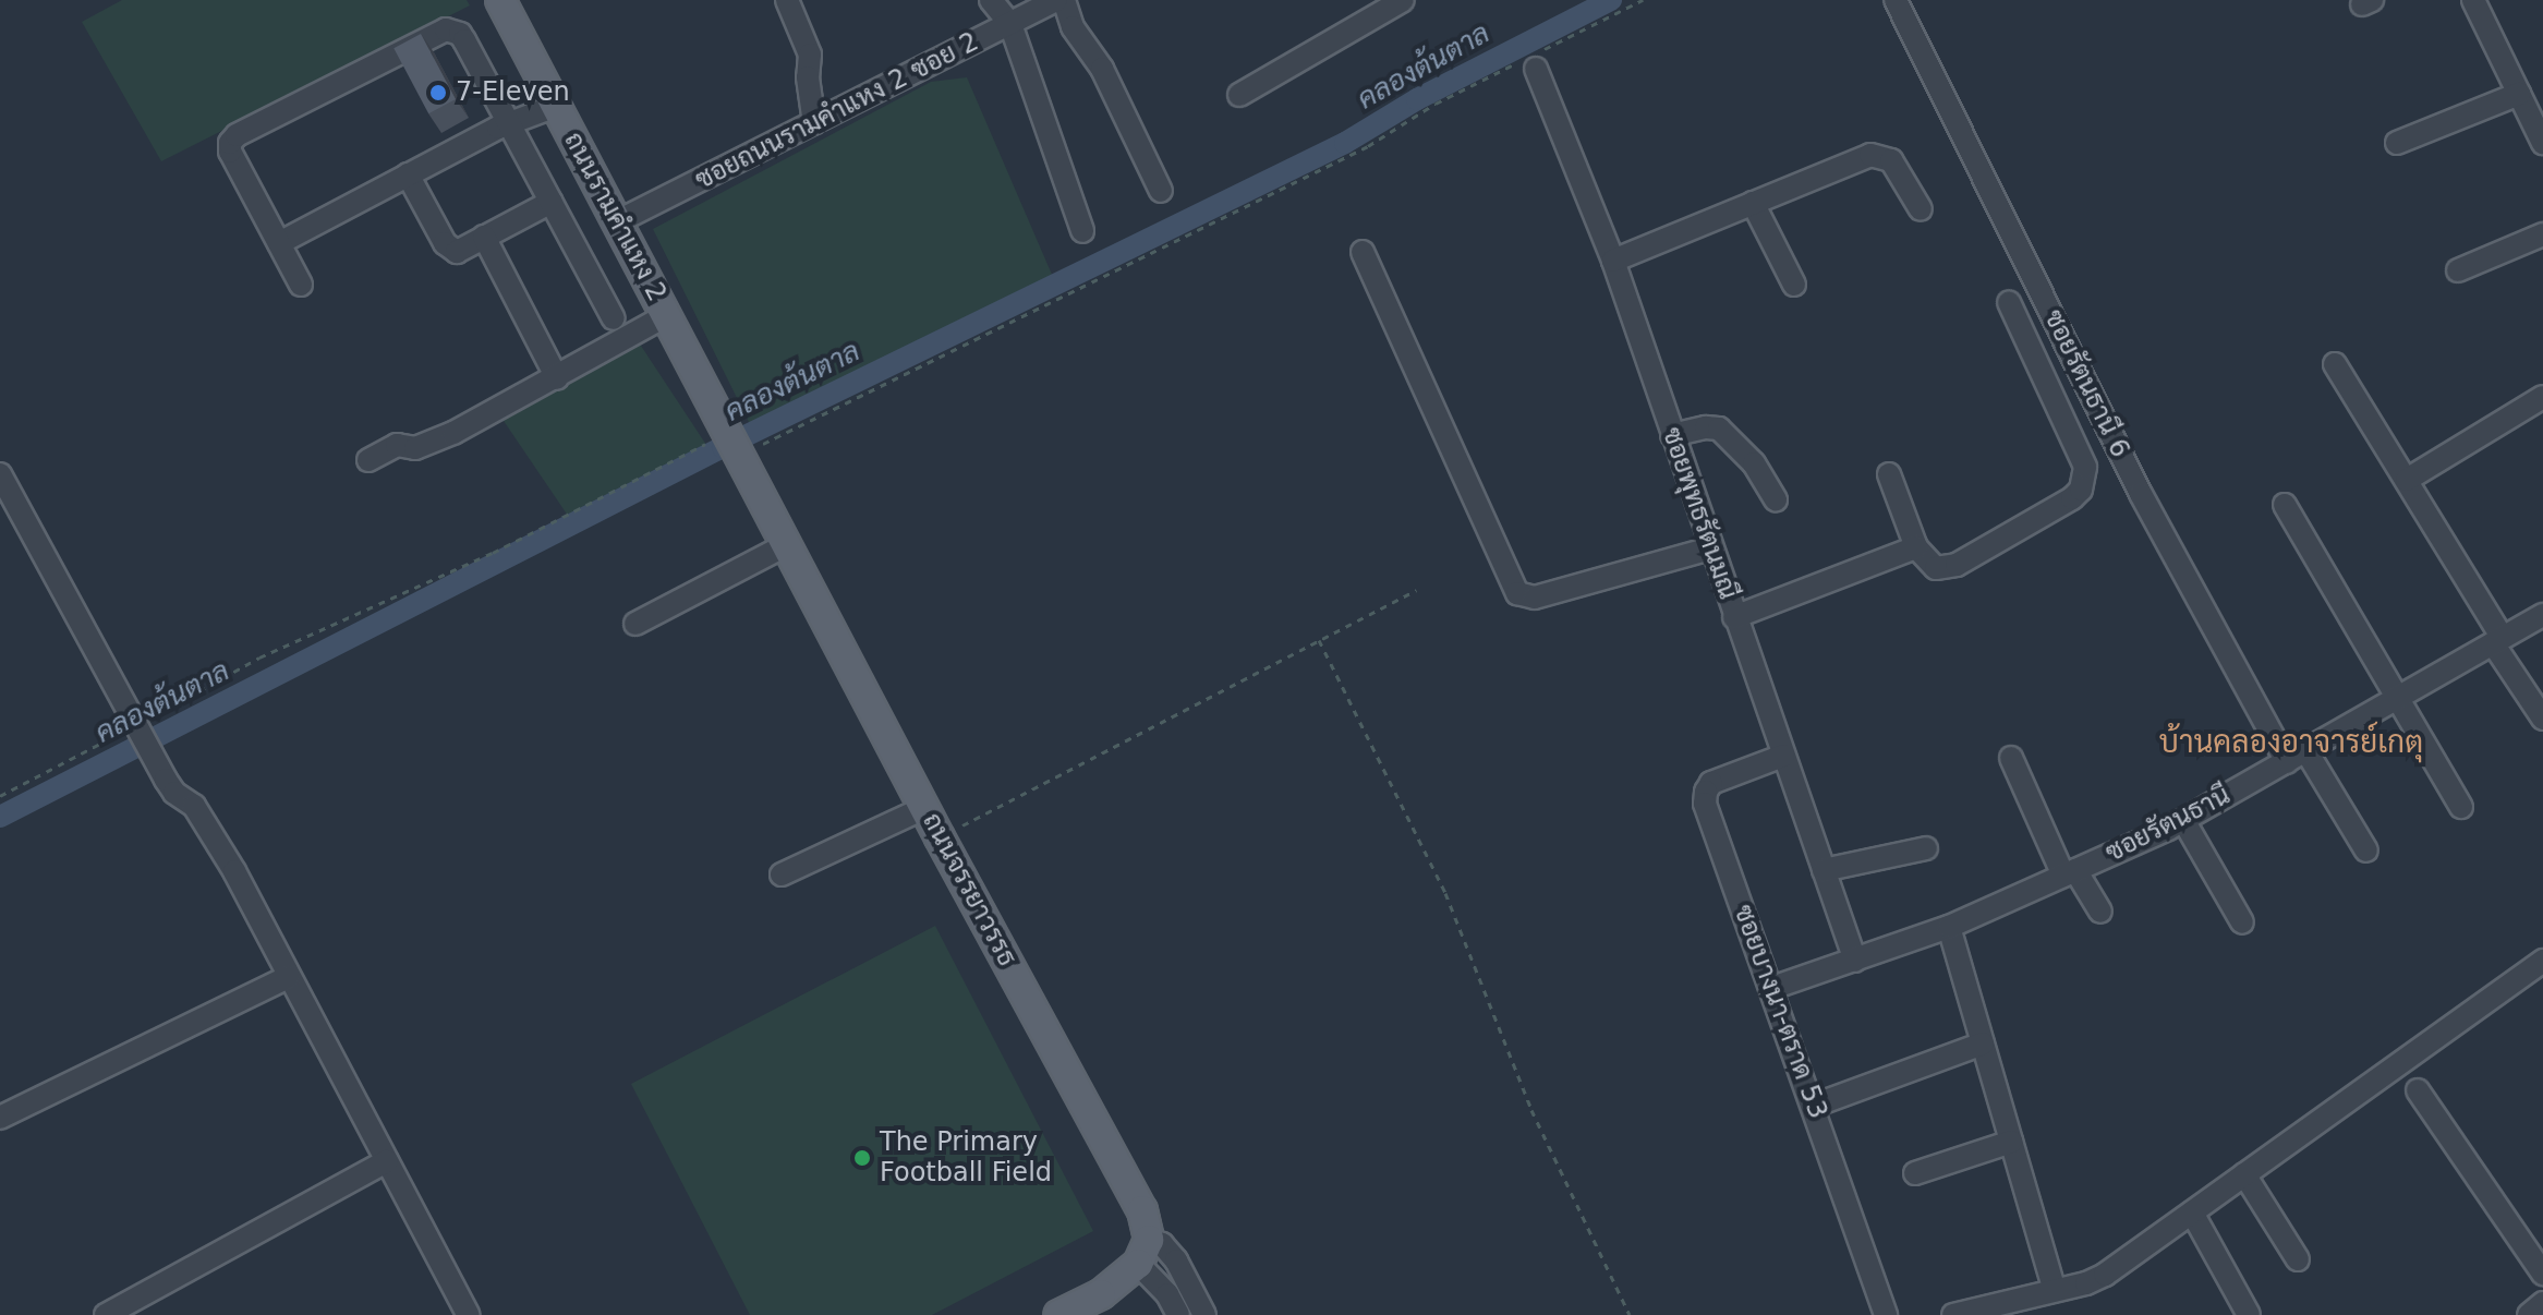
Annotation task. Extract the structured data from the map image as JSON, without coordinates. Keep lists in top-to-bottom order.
{
  "streets": {
    "main road": ["ถนนรามคำแหง 2", "ถนนจรรยาวรรธ"],
    "street": [
      "ซอยถนนรามคำแหง 2 ซอย 2",
      "ซอยรัตนธานี 6",
      "ซอยพุทธรัตนมณี",
      "ซอยรัตนธานี",
      "ซอยบางนา-ตราด 53"
    ]
  },
  "crossings": [
    ["ซอยถนนรามคำแหง 2 ซอย 2", "ถนนรามคำแหง 2"],
    ["ถนนรามคำแหง 2", "ถนนจรรยาวรรธ"],
    ["ซอยรัตนธานี 6", "ซอยรัตนธานี"],
    ["ซอยพุทธรัตนมณี", "ซอยรัตนธานี"],
    ["ซอยพุทธรัตนมณี", "ซอยบางนา-ตราด 53"],
    ["ซอยรัตนธานี", "ซอยบางนา-ตราด 53"]
  ],
  "districts": ["บ้านคลองอาจารย์เกตุ"],
  "water": ["คลองต้นตาล"],
  "places": ["7-Eleven", "The Primary Football Field"]
}
